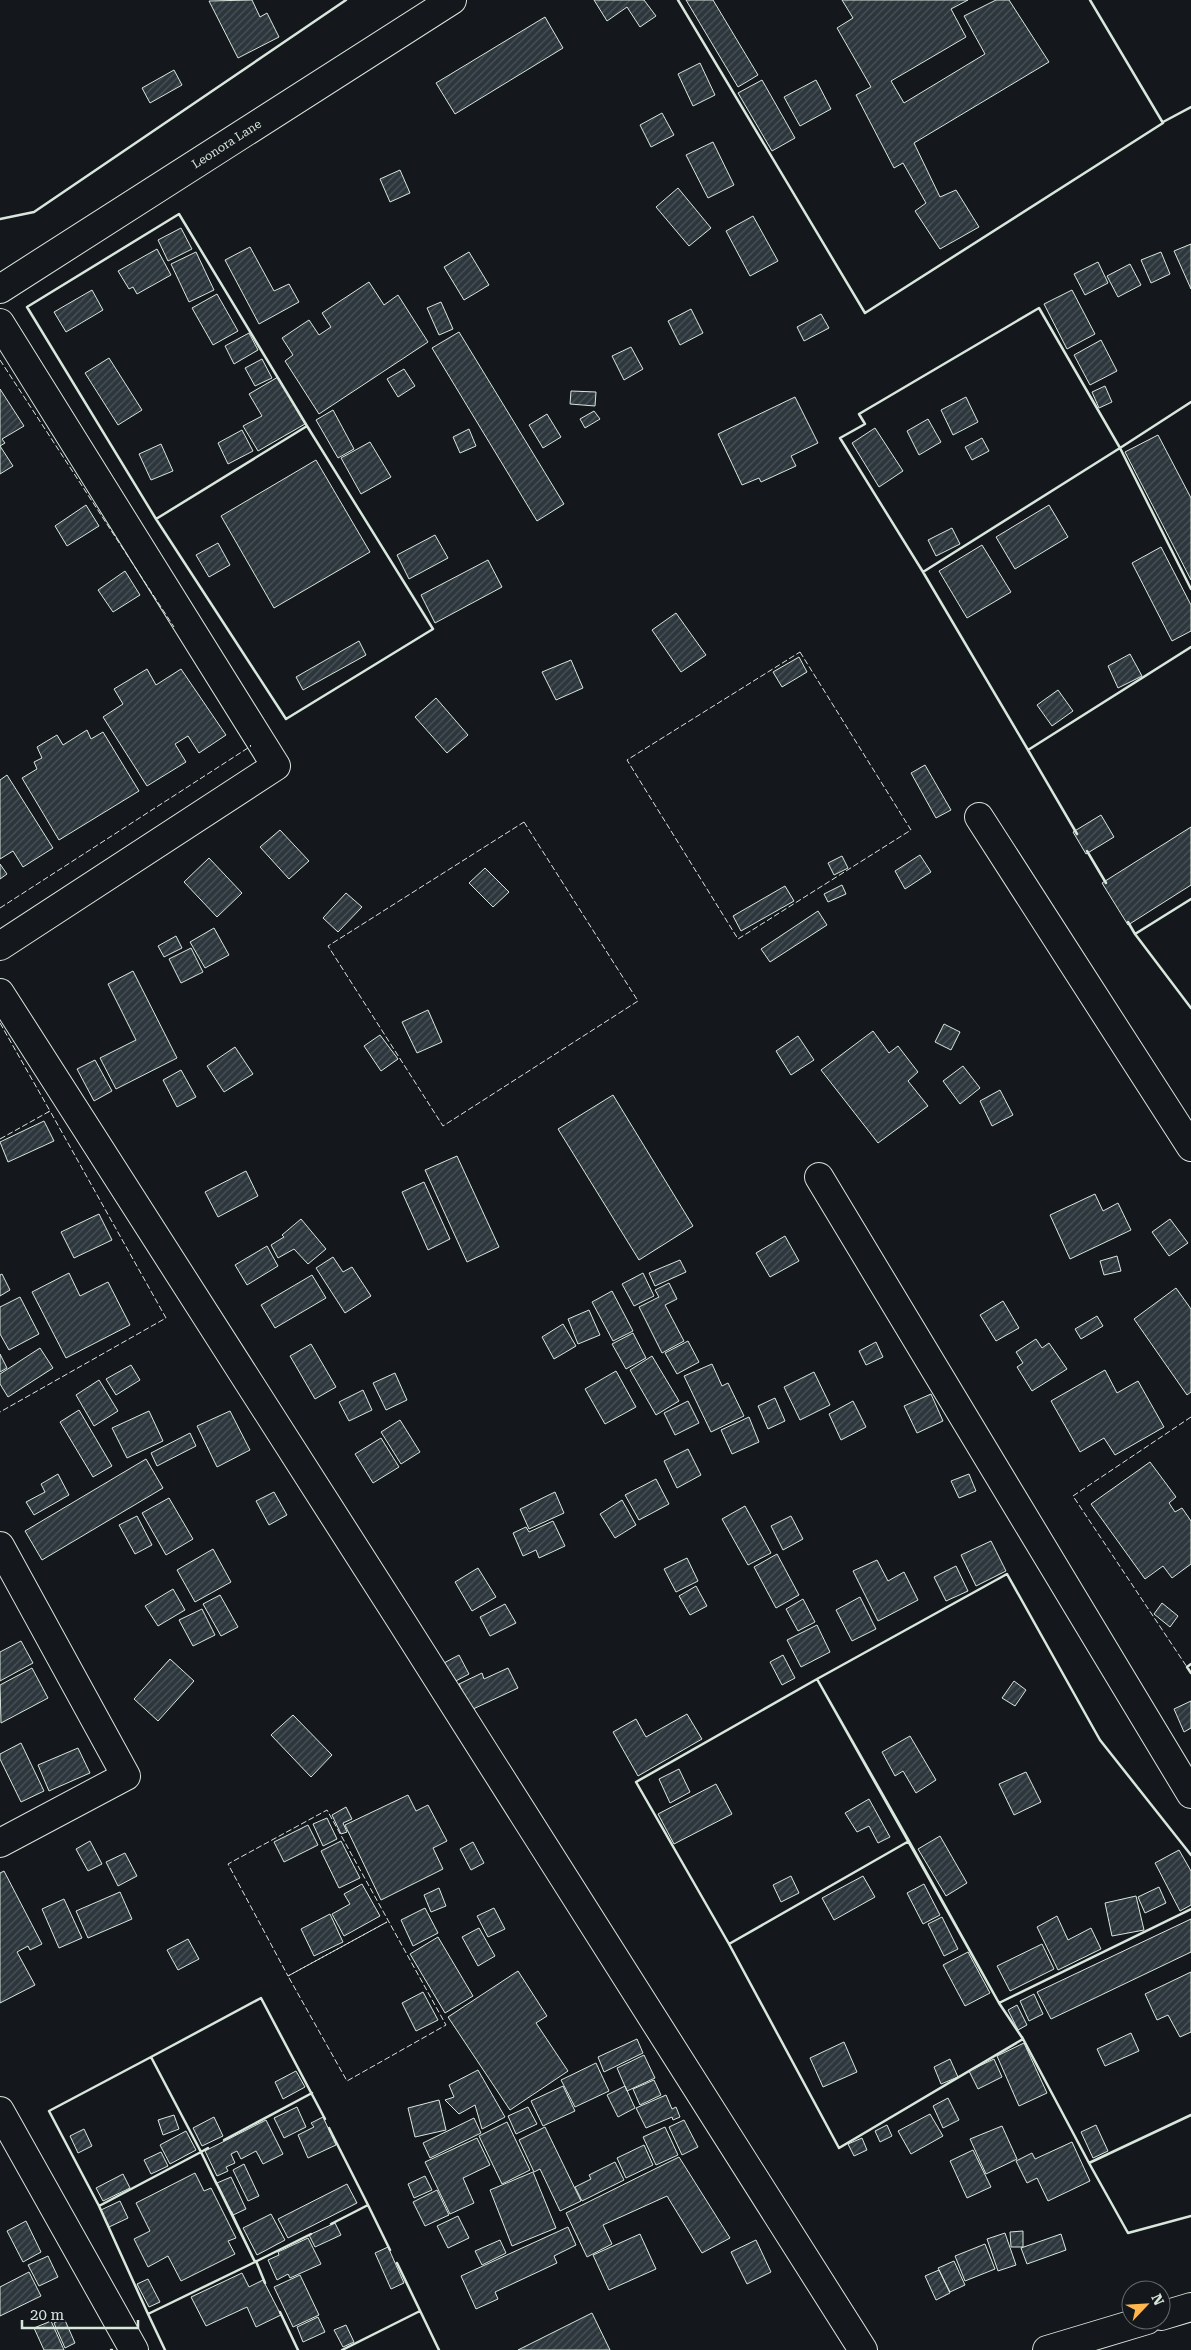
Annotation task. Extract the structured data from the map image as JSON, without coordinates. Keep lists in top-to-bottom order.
{
  "streets": {
    "street": ["Leonora Lane"]
  },
  "scale_bar": "20 m",
  "north": "top right"
}
